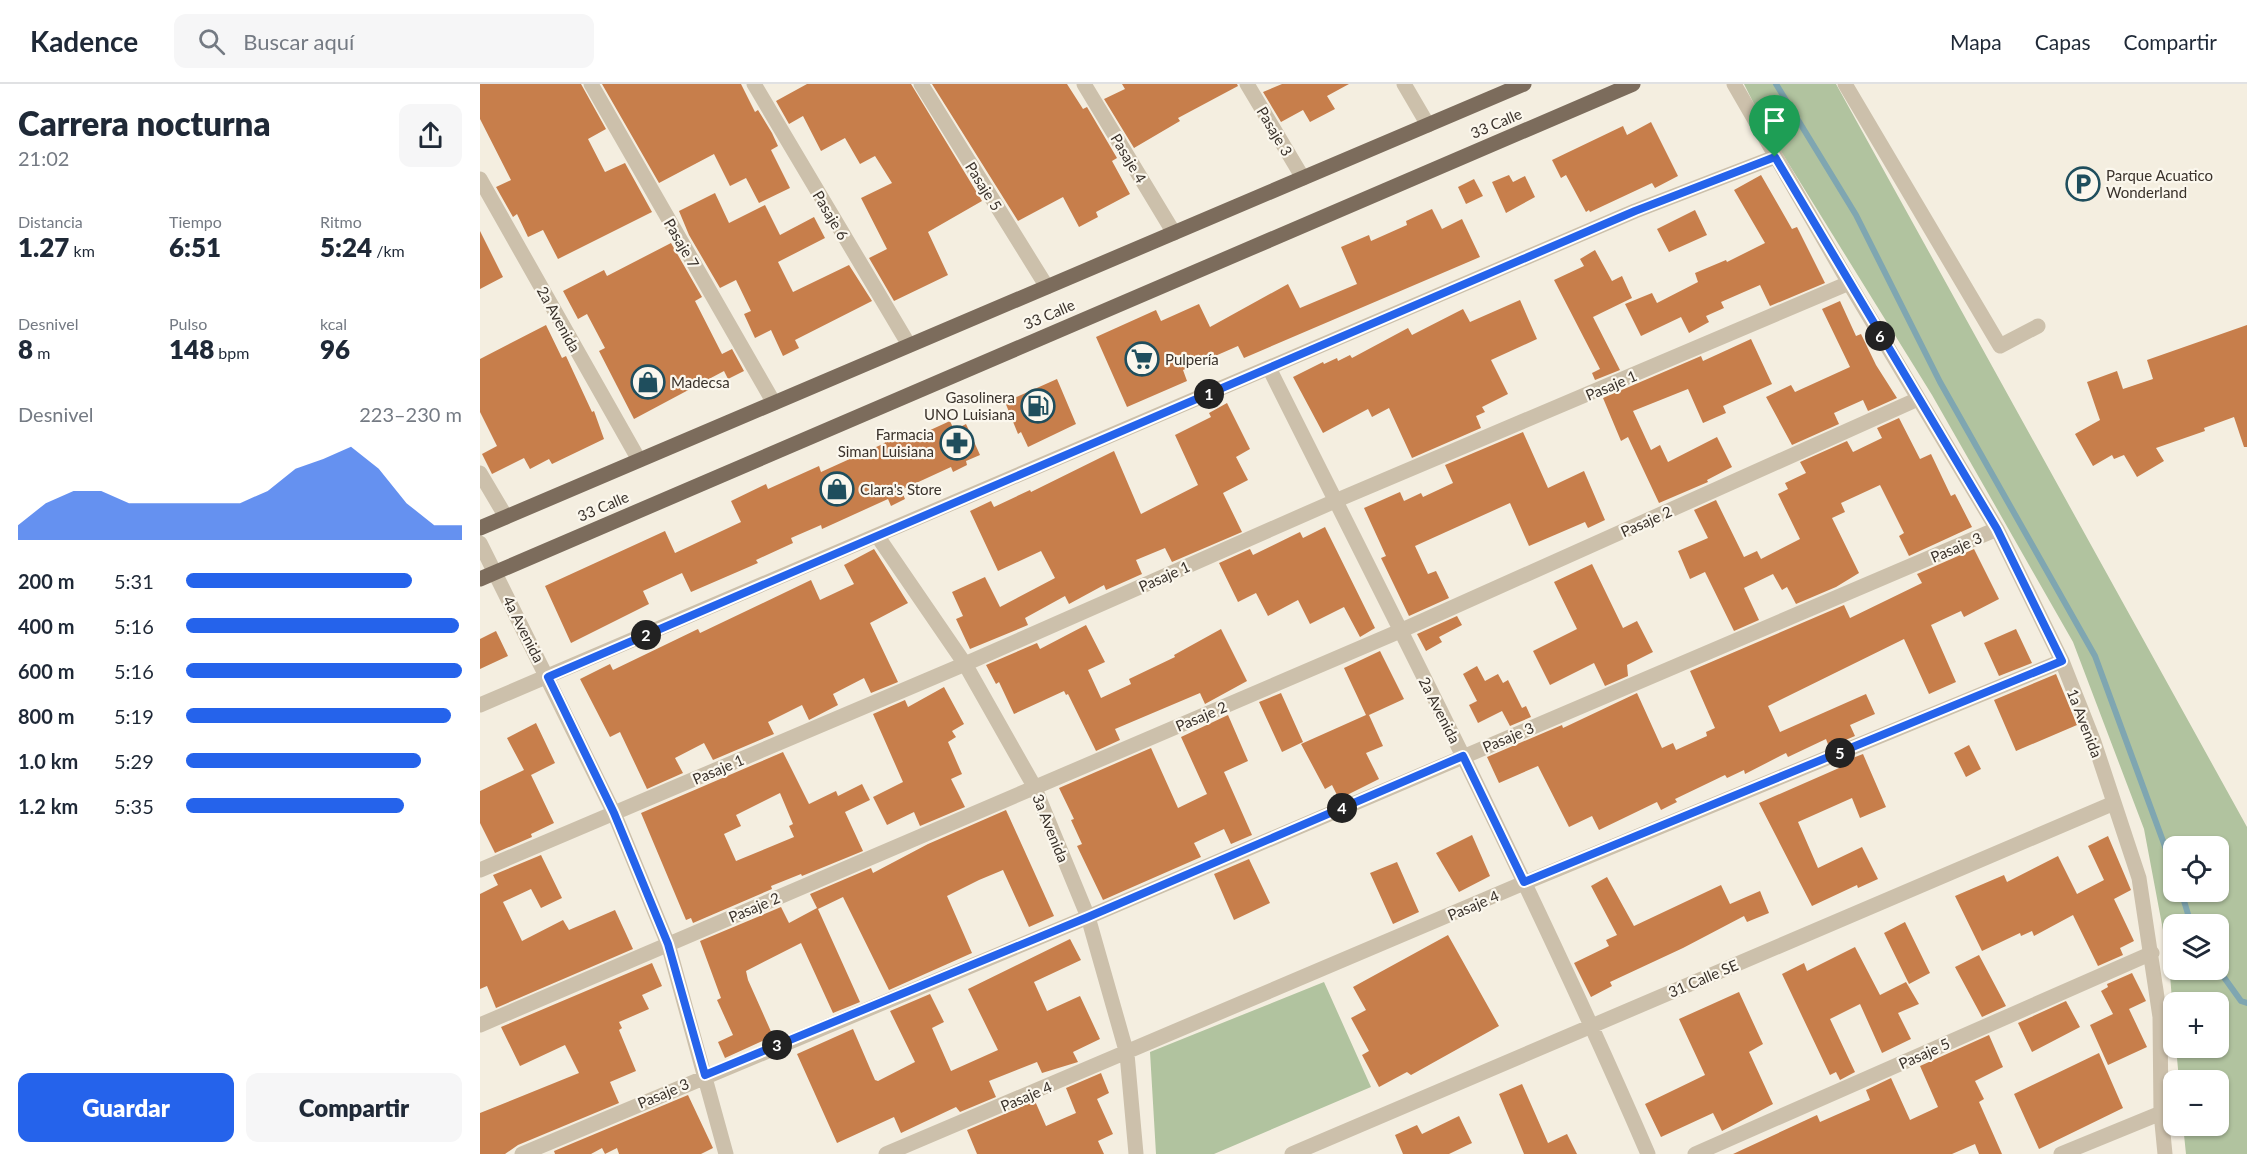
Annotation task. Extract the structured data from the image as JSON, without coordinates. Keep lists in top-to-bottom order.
{
  "streets": {
    "main road": ["33 Calle"],
    "street": [
      "Pasaje 3",
      "Pasaje 4",
      "Pasaje 5",
      "Pasaje 6",
      "Pasaje 7",
      "2a Avenida",
      "Pasaje 1",
      "Pasaje 2",
      "4a Avenida",
      "1a Avenida",
      "3a Avenida",
      "31 Calle SE"
    ]
  },
  "crossings": [
    ["33 Calle", "Pasaje 3"],
    ["33 Calle", "Pasaje 4"],
    ["33 Calle", "Pasaje 5"],
    ["33 Calle", "Pasaje 6"],
    ["33 Calle", "Pasaje 7"],
    ["33 Calle", "2a Avenida"],
    ["33 Calle", "4a Avenida"],
    ["Pasaje 3", "2a Avenida"],
    ["Pasaje 3", "4a Avenida"],
    ["Pasaje 3", "1a Avenida"],
    ["Pasaje 3", "3a Avenida"],
    ["Pasaje 4", "2a Avenida"],
    ["Pasaje 4", "1a Avenida"],
    ["Pasaje 4", "3a Avenida"],
    ["Pasaje 5", "1a Avenida"],
    ["2a Avenida", "Pasaje 1"],
    ["2a Avenida", "Pasaje 2"],
    ["2a Avenida", "31 Calle SE"],
    ["Pasaje 1", "4a Avenida"],
    ["Pasaje 1", "1a Avenida"],
    ["Pasaje 1", "3a Avenida"],
    ["Pasaje 2", "4a Avenida"],
    ["Pasaje 2", "1a Avenida"],
    ["Pasaje 2", "3a Avenida"],
    ["1a Avenida", "31 Calle SE"]
  ],
  "places": {
    "parking": ["Parque Acuatico Wonderland"],
    "supermarket": ["Pulpería"],
    "shop": ["Madecsa", "Clara's Store"],
    "fuel station": ["Gasolinera UNO Luisiana"],
    "pharmacy": ["Farmacia Siman Luisiana"]
  },
  "page": {
    "header": "Kadence",
    "search": "Buscar aquí",
    "nav": ["Mapa", "Capas", "Compartir"],
    "heading": ["Carrera nocturna", "21:02"],
    "stats": [
      ["Distancia", "1.27 km"],
      ["Tiempo", "6:51"],
      ["Ritmo", "5:24 /km"],
      ["Desnivel", "8 m"],
      ["Pulso", "148 bpm"],
      ["kcal", "96"]
    ],
    "pins": [
      "6",
      "1",
      "2",
      "5",
      "4",
      "3"
    ],
    "chart": ["Desnivel", "223–230 m"],
    "list": [
      {
        "name": "200 m",
        "note": "5:31"
      },
      {
        "name": "400 m",
        "note": "5:16"
      },
      {
        "name": "600 m",
        "note": "5:16"
      },
      {
        "name": "800 m",
        "note": "5:19"
      },
      {
        "name": "1.0 km",
        "note": "5:29"
      },
      {
        "name": "1.2 km",
        "note": "5:35"
      }
    ],
    "map_buttons": ["+", "−"],
    "buttons": ["Guardar", "Compartir"]
  }
}
